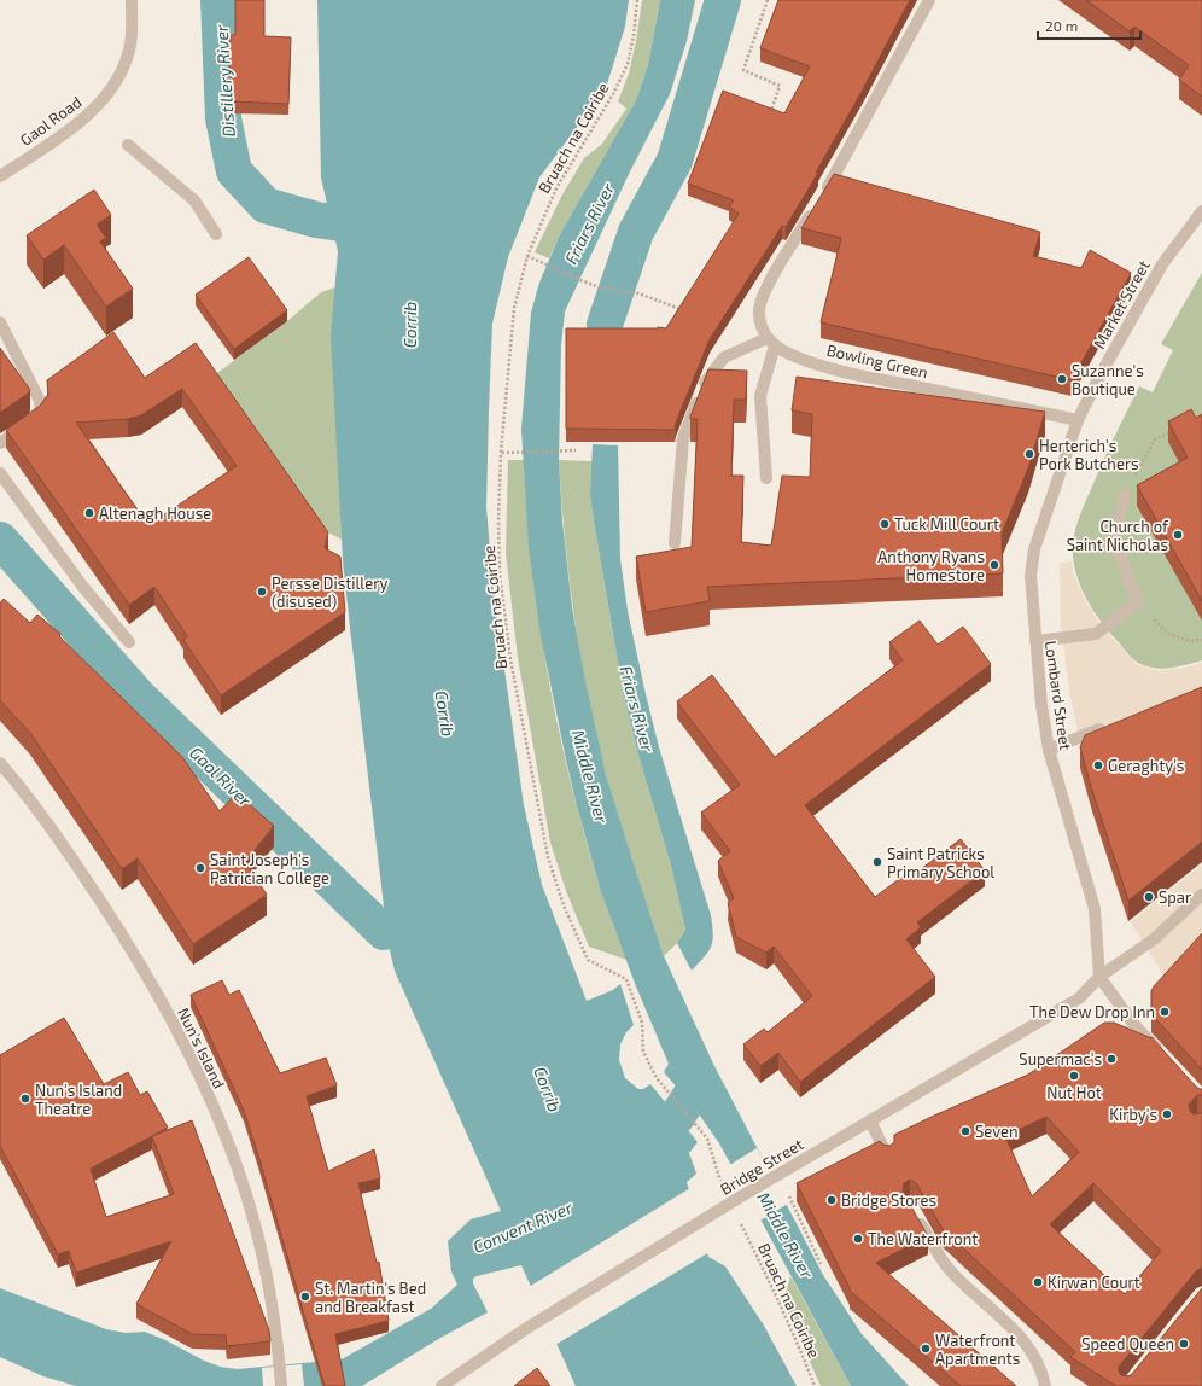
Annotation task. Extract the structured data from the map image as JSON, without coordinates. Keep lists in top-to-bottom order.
{
  "streets": {
    "street": [
      "Gaol Road",
      "Market Street",
      "Bowling Green",
      "Lombard Street",
      "Nun's Island",
      "Bridge Street"
    ],
    "path": ["Bruach na Coiribe"]
  },
  "crossings": [
    ["Market Street", "Bowling Green"],
    ["Market Street", "Lombard Street"],
    ["Bowling Green", "Lombard Street"],
    ["Lombard Street", "Bridge Street"]
  ],
  "water": [
    "Distillery River",
    "Friars River",
    "Corrib",
    "Gaol River",
    "Middle River",
    "Convent River"
  ],
  "places": [
    "Suzanne's Boutique",
    "Herterich's Pork Butchers",
    "Altenagh House",
    "Tuck Mill Court",
    "Church of Saint Nicholas",
    "Anthony Ryans Homestore",
    "Persse Distillery (disused)",
    "Geraghty's",
    "Saint Patricks Primary School",
    "Saint Joseph's Patrician College",
    "Spar",
    "The Dew Drop Inn",
    "Supermac's",
    "Nut Hot",
    "Nun's Island Theatre",
    "Kirby's",
    "Seven",
    "Bridge Stores",
    "The Waterfront",
    "Kirwan Court",
    "St. Martin's Bed and Breakfast",
    "Speed Queen",
    "Waterfront Apartments"
  ],
  "scale_bar": "20 m"
}
